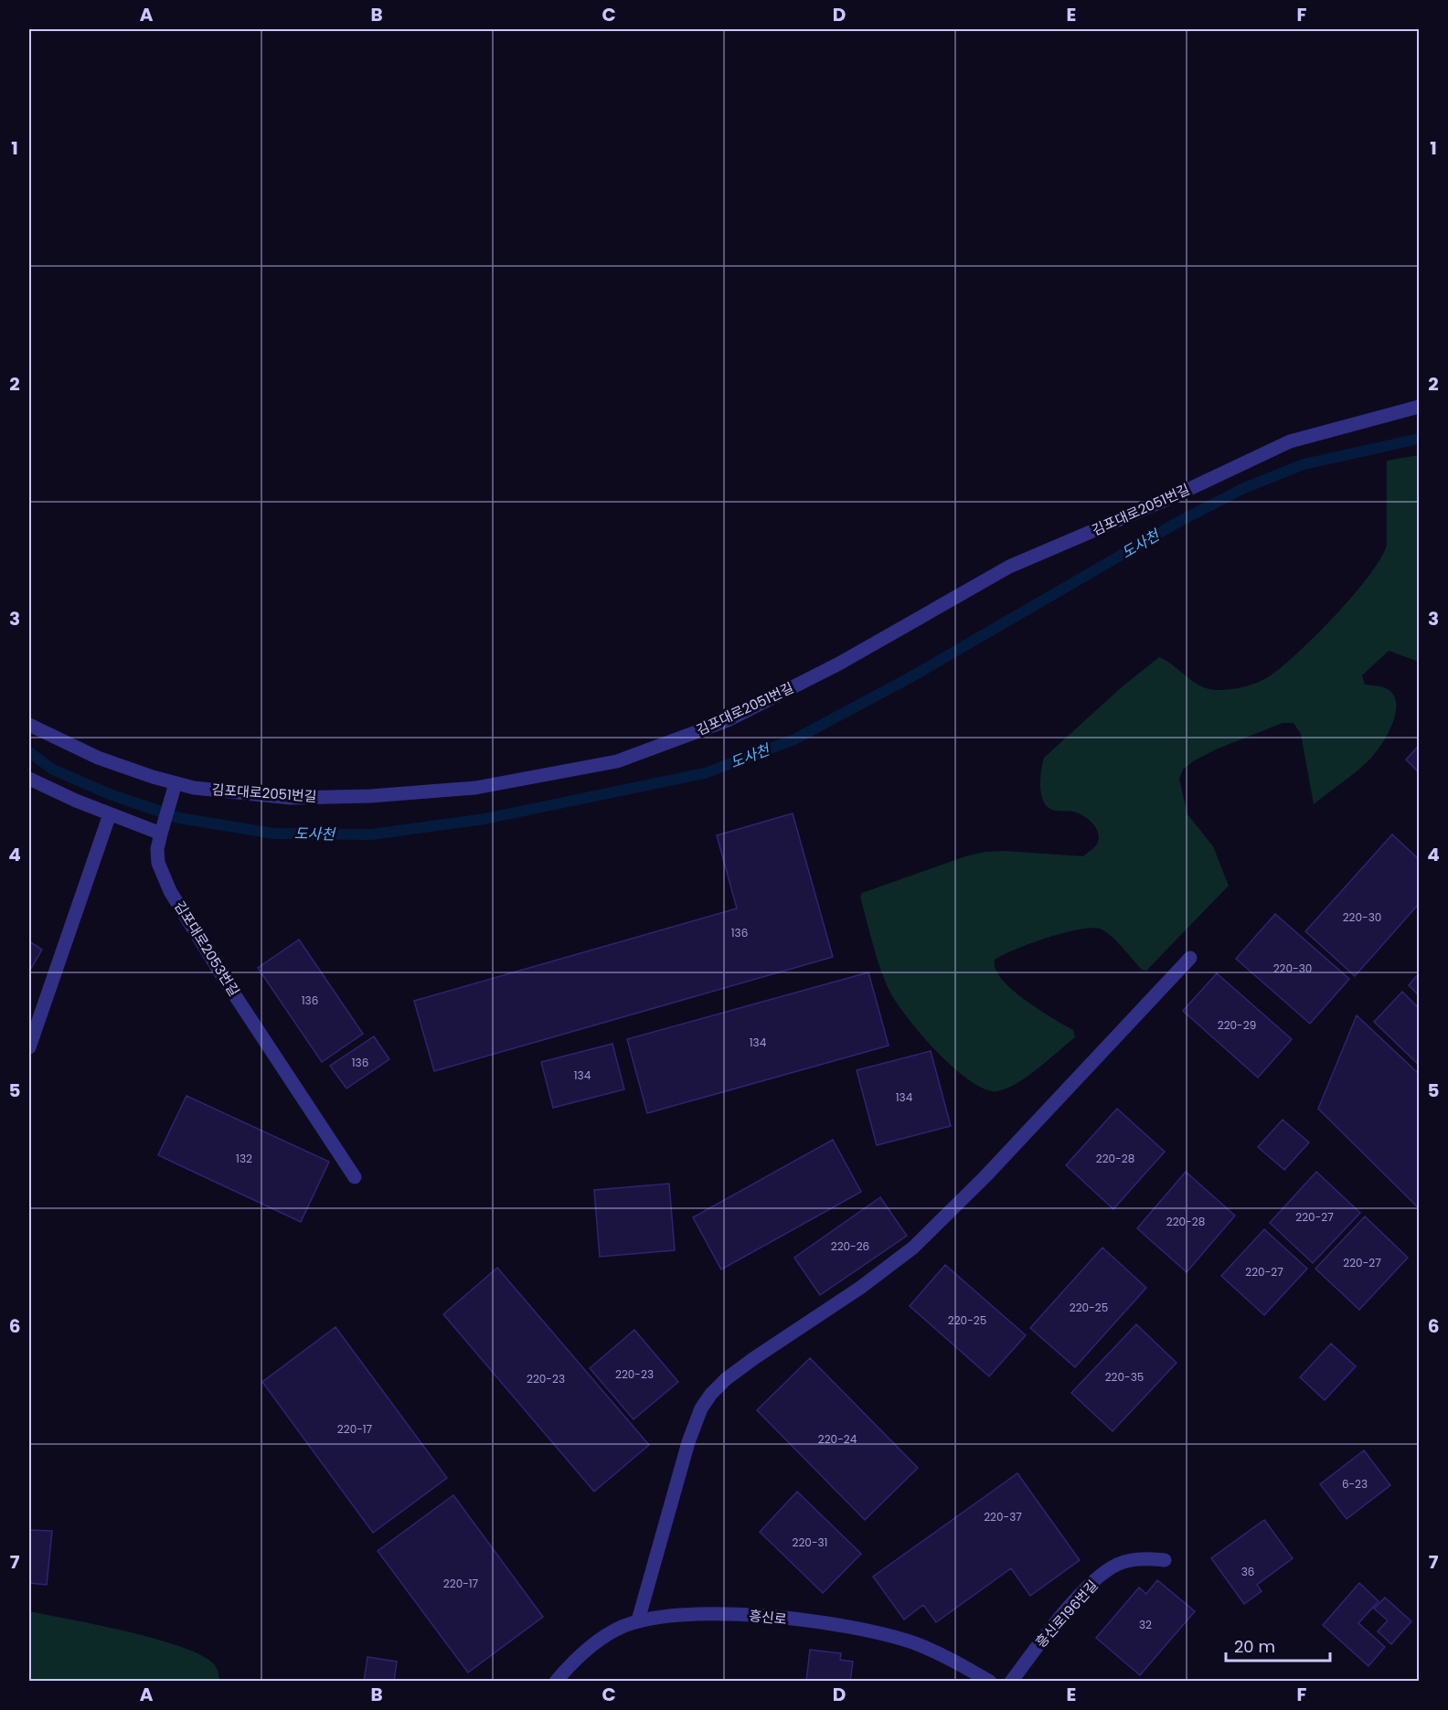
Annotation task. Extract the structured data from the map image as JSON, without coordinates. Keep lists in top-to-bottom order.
{
  "streets": {
    "lane": [
      "김포대로2051번길",
      "김포대로2053번길",
      "흥신로196번길",
      "흥신로"
    ]
  },
  "crossings": [
    ["김포대로2051번길", "김포대로2053번길"]
  ],
  "water": ["도사천"],
  "house_numbers": [
    "220-30",
    "136",
    "220-30",
    "136",
    "220-29",
    "134",
    "136",
    "134",
    "134",
    "132",
    "220-28",
    "220-27",
    "220-28",
    "220-26",
    "220-27",
    "220-27",
    "220-25",
    "220-25",
    "220-23",
    "220-35",
    "220-23",
    "220-17",
    "220-24",
    "6-23",
    "220-37",
    "220-31",
    "36",
    "220-17",
    "32"
  ],
  "scale_bar": "20 m",
  "grid": {
    "columns": [
      "A",
      "B",
      "C",
      "D",
      "E",
      "F"
    ],
    "rows": [
      "1",
      "2",
      "3",
      "4",
      "5",
      "6",
      "7"
    ]
  }
}
